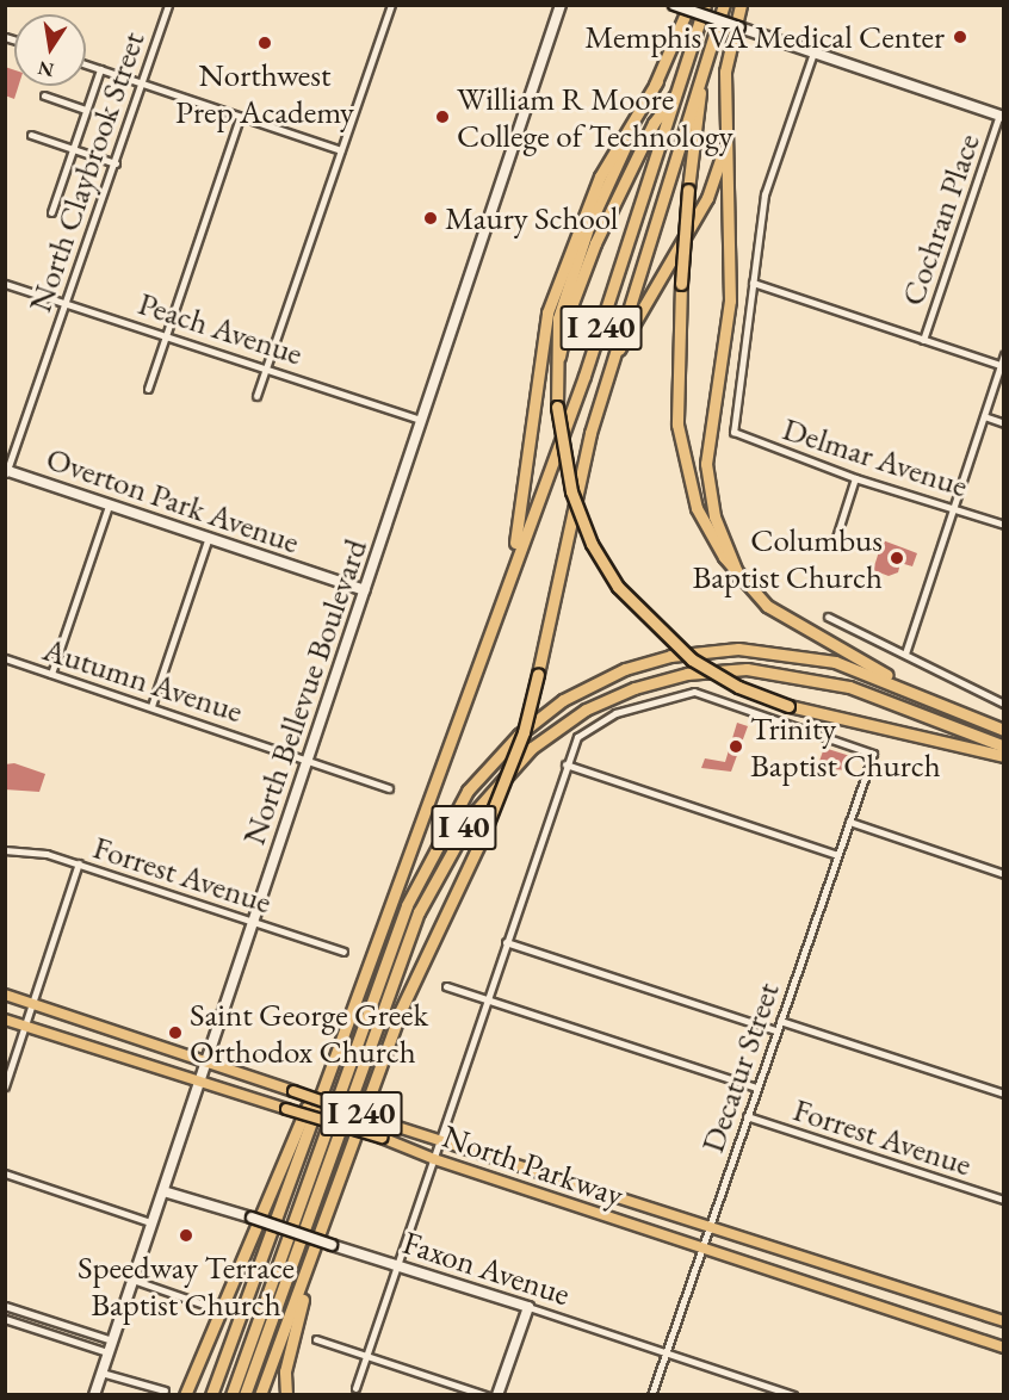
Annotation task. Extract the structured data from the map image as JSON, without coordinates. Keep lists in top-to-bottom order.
{
  "streets": {
    "highway": ["I 240", "I 40"],
    "main road": ["North Parkway"],
    "street": [
      "North Claybrook Street",
      "Cochran Place",
      "Peach Avenue",
      "Delmar Avenue",
      "Overton Park Avenue",
      "Autumn Avenue",
      "North Bellevue Boulevard",
      "Forrest Avenue",
      "Decatur Street",
      "Faxon Avenue"
    ]
  },
  "crossings": [
    ["North Claybrook Street", "Peach Avenue"],
    ["North Claybrook Street", "Overton Park Avenue"],
    ["Peach Avenue", "North Bellevue Boulevard"],
    ["Overton Park Avenue", "North Bellevue Boulevard"],
    ["Autumn Avenue", "North Bellevue Boulevard"],
    ["North Bellevue Boulevard", "Forrest Avenue"],
    ["North Bellevue Boulevard", "North Parkway"],
    ["North Bellevue Boulevard", "Faxon Avenue"],
    ["Forrest Avenue", "Decatur Street"],
    ["Decatur Street", "North Parkway"],
    ["Decatur Street", "Faxon Avenue"]
  ],
  "places": [
    "Memphis VA Medical Center",
    "Northwest Prep Academy",
    "William R Moore College of Technology",
    "Maury School",
    "Columbus Baptist Church",
    "Trinity Baptist Church",
    "Saint George Greek Orthodox Church",
    "Speedway Terrace Baptist Church"
  ],
  "north": "bottom"
}
